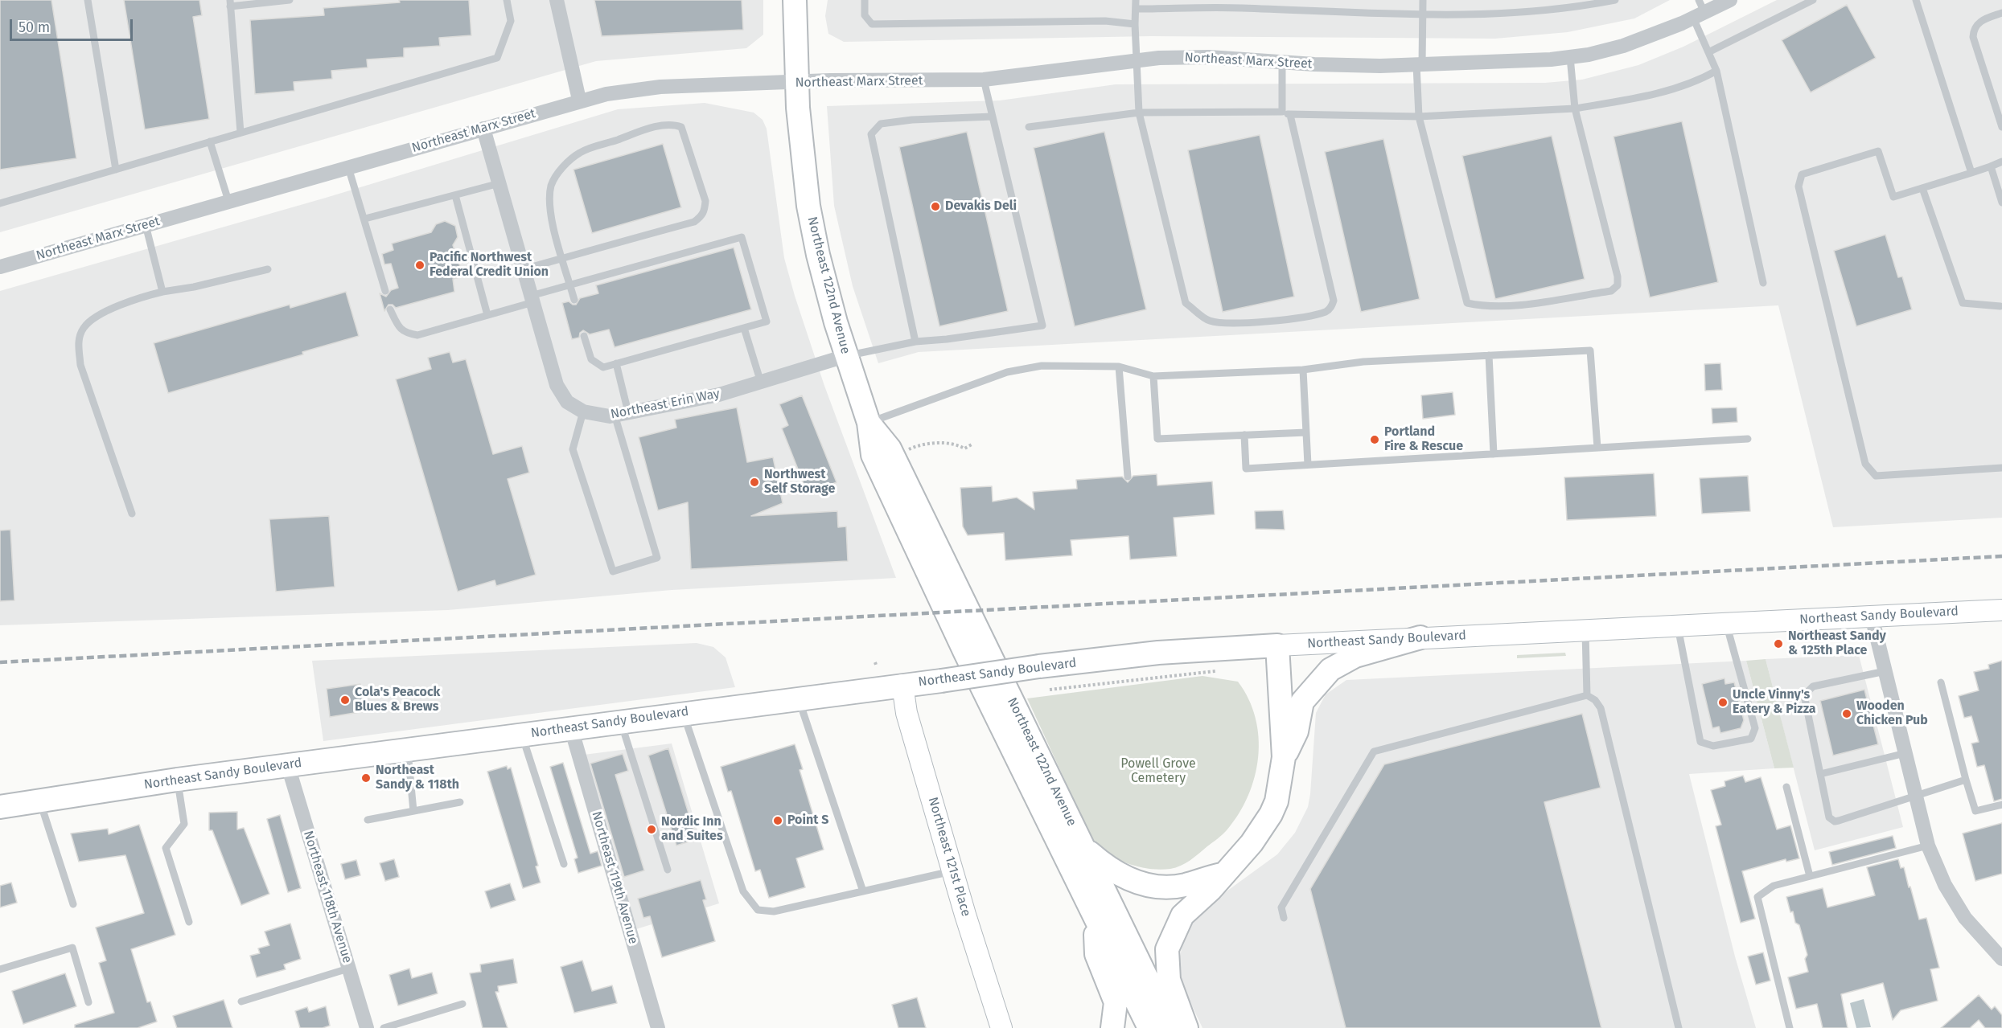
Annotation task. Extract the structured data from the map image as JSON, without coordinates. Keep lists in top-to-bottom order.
{
  "streets": {
    "main road": ["Northeast 122nd Avenue", "Northeast Sandy Boulevard", "Northeast 121st Place"],
    "street": [
      "Northeast Marx Street",
      "Northeast Erin Way",
      "Northeast 119th Avenue",
      "Northeast 118th Avenue"
    ]
  },
  "crossings": [
    ["Northeast Marx Street", "Northeast 122nd Avenue"],
    ["Northeast 122nd Avenue", "Northeast Erin Way"],
    ["Northeast Sandy Boulevard", "Northeast 121st Place"],
    ["Northeast Sandy Boulevard", "Northeast 119th Avenue"],
    ["Northeast Sandy Boulevard", "Northeast 118th Avenue"]
  ],
  "parks": ["Powell Grove Cemetery"],
  "places": [
    "Devakis Deli",
    "Pacific Northwest Federal Credit Union",
    "Portland Fire & Rescue",
    "Northwest Self Storage",
    "Northeast Sandy & 125th Place",
    "Cola's Peacock Blues & Brews",
    "Uncle Vinny's Eatery & Pizza",
    "Wooden Chicken Pub",
    "Northeast Sandy & 118th",
    "Point S",
    "Nordic Inn and Suites"
  ],
  "scale_bar": "50 m"
}
